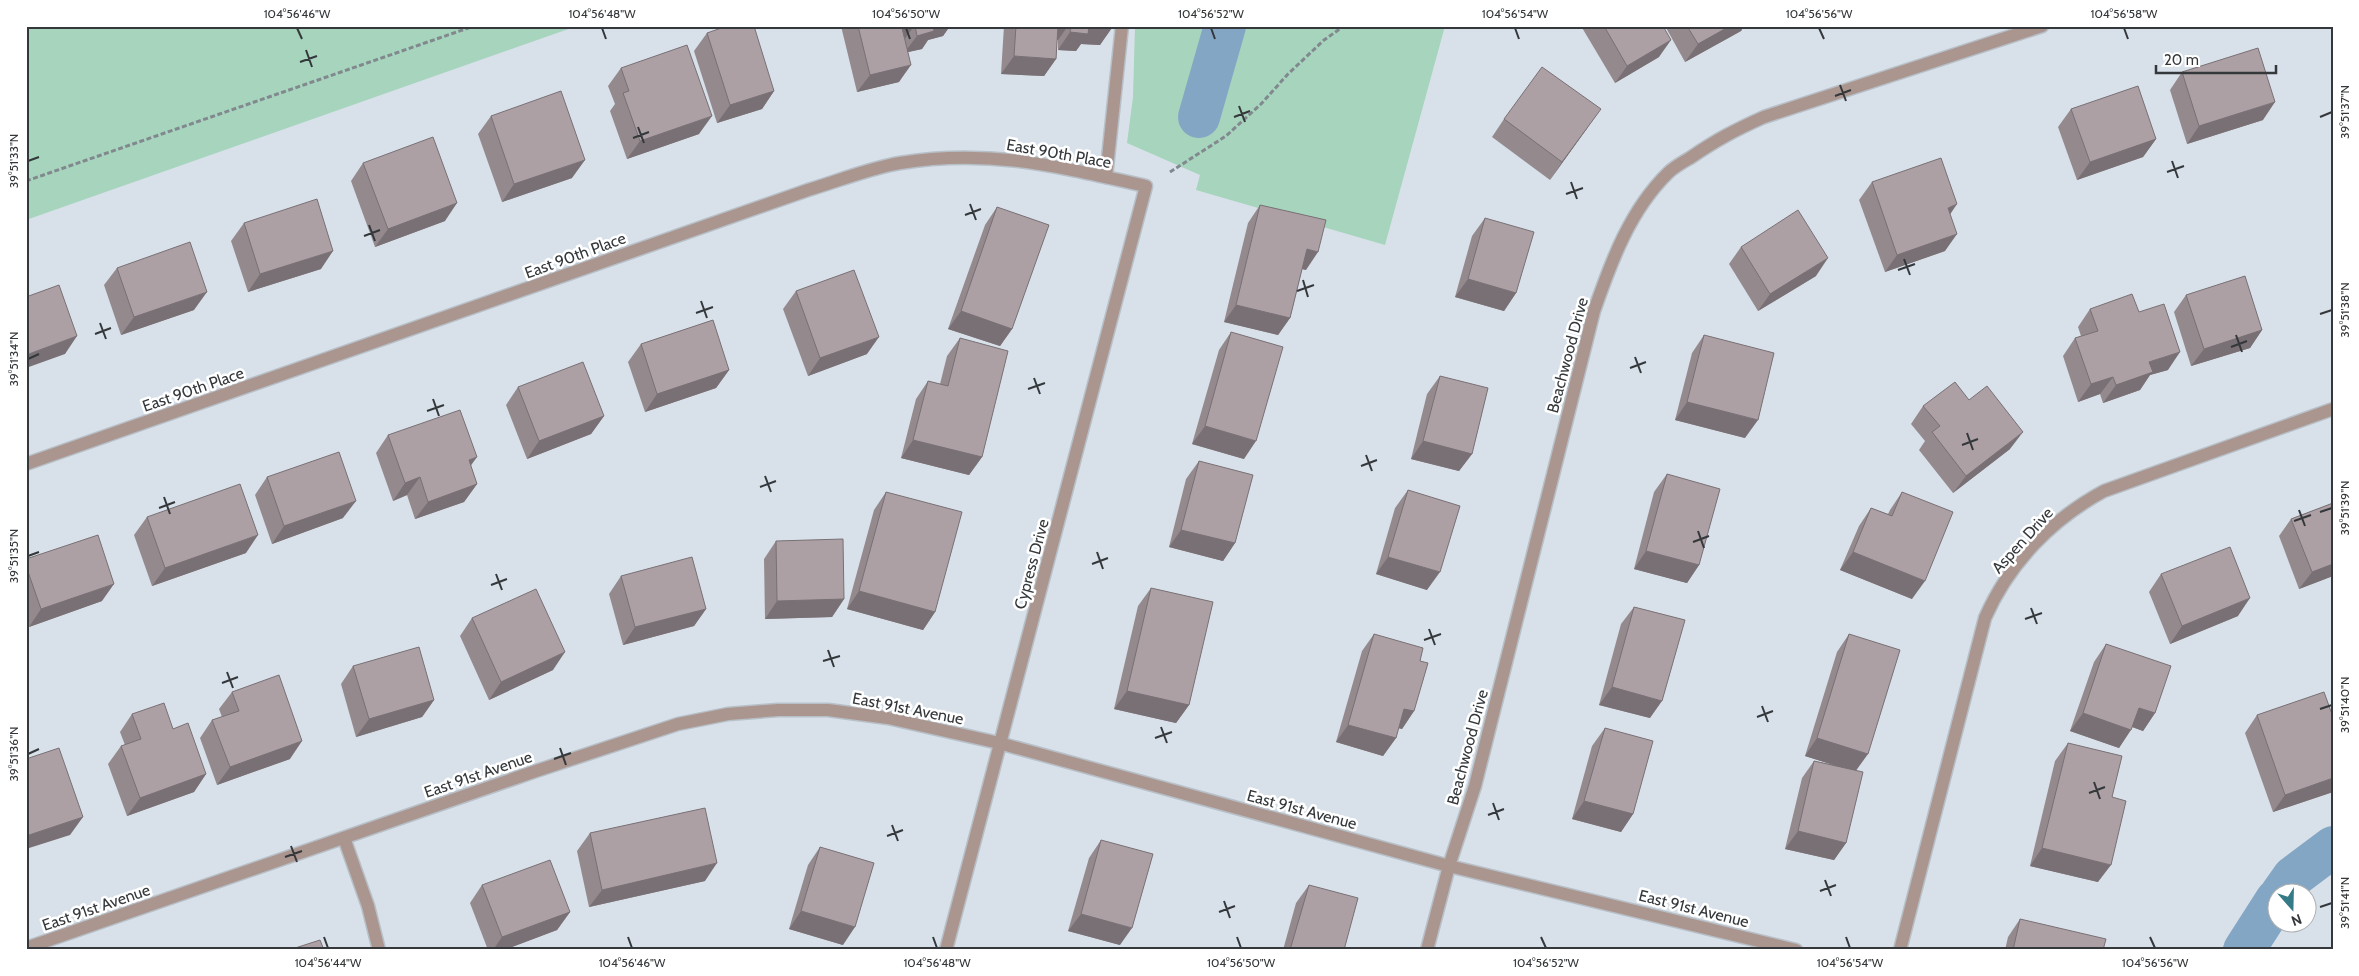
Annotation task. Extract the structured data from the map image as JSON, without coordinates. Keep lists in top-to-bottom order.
{
  "streets": {
    "street": [
      "East 90th Place",
      "Beachwood Drive",
      "Aspen Drive",
      "Cypress Drive",
      "East 91st Avenue"
    ]
  },
  "crossings": [
    ["East 90th Place", "Cypress Drive"],
    ["Beachwood Drive", "East 91st Avenue"],
    ["Cypress Drive", "East 91st Avenue"]
  ],
  "scale_bar": "20 m",
  "north": "bottom",
  "coordinates": [
    "104°56'46\"W",
    "104°56'48\"W",
    "104°56'50\"W",
    "104°56'52\"W",
    "104°56'54\"W",
    "104°56'56\"W",
    "104°56'58\"W",
    "39°51'37\"N",
    "39°51'33\"N",
    "39°51'38\"N",
    "39°51'34\"N",
    "39°51'39\"N",
    "39°51'35\"N",
    "39°51'40\"N",
    "39°51'36\"N",
    "39°51'41\"N",
    "104°56'44\"W"
  ]
}
